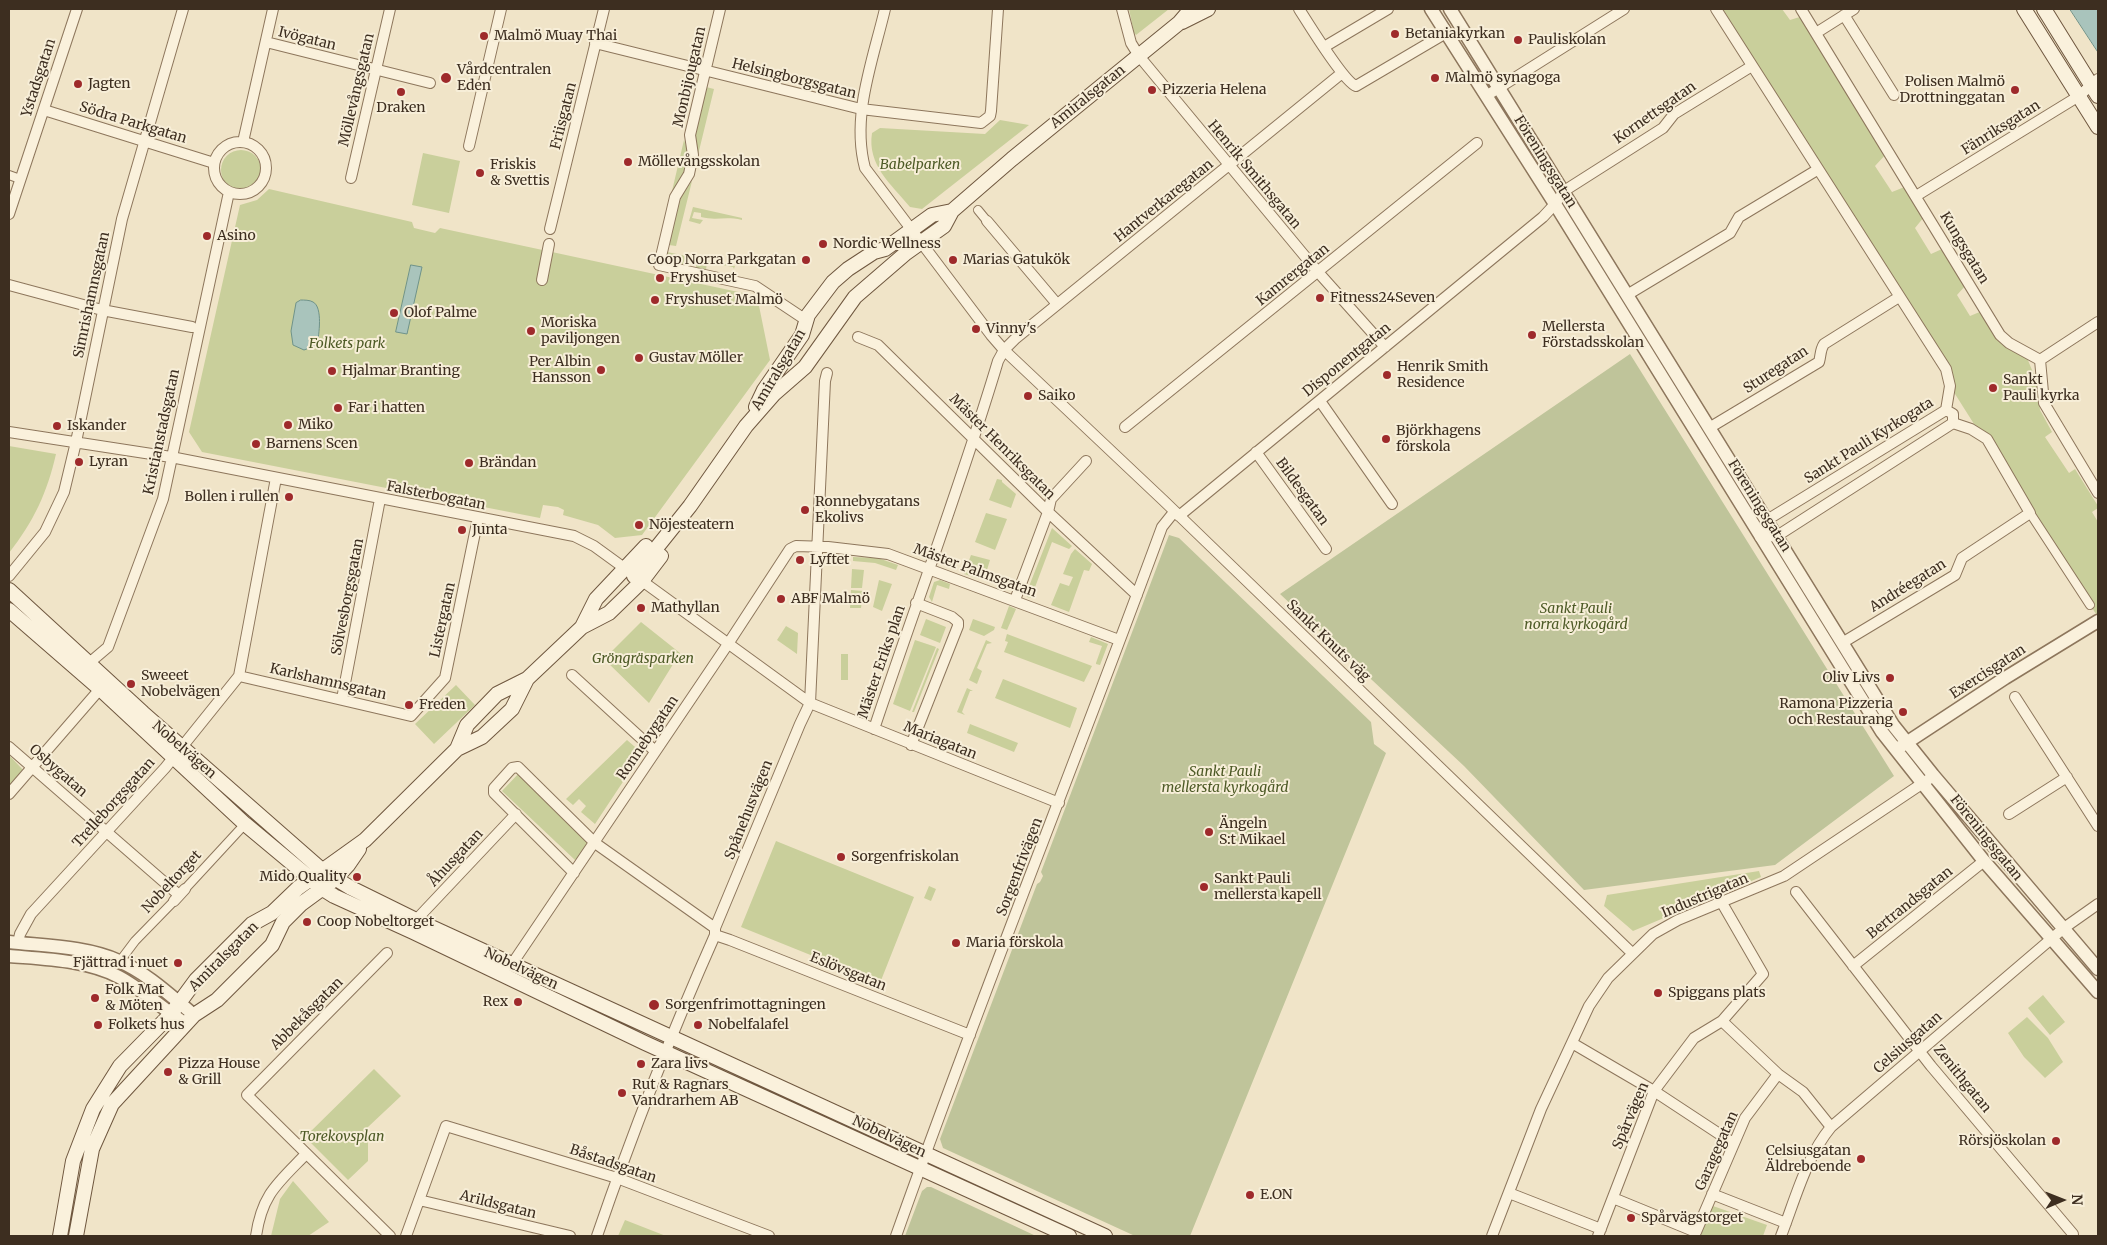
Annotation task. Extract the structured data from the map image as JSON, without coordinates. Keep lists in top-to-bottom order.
{
  "streets": {
    "main road": ["Amiralsgatan", "Nobelvägen"],
    "street": [
      "Ivögatan",
      "Monbijougatan",
      "Ystadsgatan",
      "Helsingborgsgatan",
      "Möllevångsgatan",
      "Kornettsgatan",
      "Friisgatan",
      "Södra Parkgatan",
      "Fänriksgatan",
      "Föreningsgatan",
      "Henrik Smithsgatan",
      "Hantverkaregatan",
      "Kungsgatan",
      "Kamrergatan",
      "Simrishamnsgatan",
      "Disponentgatan",
      "Sturegatan",
      "Kristianstadsgatan",
      "Sankt Pauli Kyrkogata",
      "Mäster Henriksgatan",
      "Bildesgatan",
      "Falsterbogatan",
      "Mäster Palmsgatan",
      "Andréegatan",
      "Sölvesborgsgatan",
      "Listergatan",
      "Sankt Knuts väg",
      "Mäster Eriks plan",
      "Exercisgatan",
      "Karlshamnsgatan",
      "Ronnebygatan",
      "Mariagatan",
      "Osbygatan",
      "Trelleborgsgatan",
      "Spånehusvägen",
      "Åhusgatan",
      "Sorgenfrivägen",
      "Nobeltorget",
      "Industrigatan",
      "Bertrandsgatan",
      "Eslövsgatan",
      "Abbekåsgatan",
      "Celsiusgatan",
      "Zenithgatan",
      "Spårvägen",
      "Garagegatan",
      "Båstadsgatan",
      "Arildsgatan"
    ]
  },
  "crossings": [
    ["Ivögatan", "Möllevångsgatan"],
    ["Monbijougatan", "Helsingborgsgatan"],
    ["Monbijougatan", "Amiralsgatan"],
    ["Ystadsgatan", "Södra Parkgatan"],
    ["Helsingborgsgatan", "Friisgatan"],
    ["Helsingborgsgatan", "Sankt Knuts väg"],
    ["Amiralsgatan", "Henrik Smithsgatan"],
    ["Amiralsgatan", "Falsterbogatan"],
    ["Amiralsgatan", "Sankt Knuts väg"],
    ["Amiralsgatan", "Nobelvägen"],
    ["Kornettsgatan", "Föreningsgatan"],
    ["Kornettsgatan", "Disponentgatan"],
    ["Södra Parkgatan", "Simrishamnsgatan"],
    ["Södra Parkgatan", "Kristianstadsgatan"],
    ["Fänriksgatan", "Kungsgatan"],
    ["Föreningsgatan", "Disponentgatan"],
    ["Föreningsgatan", "Sturegatan"],
    ["Föreningsgatan", "Sankt Pauli Kyrkogata"],
    ["Föreningsgatan", "Andréegatan"],
    ["Föreningsgatan", "Exercisgatan"],
    ["Föreningsgatan", "Industrigatan"],
    ["Föreningsgatan", "Bertrandsgatan"],
    ["Föreningsgatan", "Celsiusgatan"],
    ["Henrik Smithsgatan", "Hantverkaregatan"],
    ["Henrik Smithsgatan", "Kamrergatan"],
    ["Henrik Smithsgatan", "Disponentgatan"],
    ["Hantverkaregatan", "Sankt Knuts väg"],
    ["Hantverkaregatan", "Mäster Eriks plan"],
    ["Simrishamnsgatan", "Falsterbogatan"],
    ["Disponentgatan", "Bildesgatan"],
    ["Disponentgatan", "Sankt Knuts väg"],
    ["Disponentgatan", "Sorgenfrivägen"],
    ["Kristianstadsgatan", "Falsterbogatan"],
    ["Kristianstadsgatan", "Nobelvägen"],
    ["Mäster Henriksgatan", "Mäster Eriks plan"],
    ["Mäster Henriksgatan", "Sorgenfrivägen"],
    ["Falsterbogatan", "Sölvesborgsgatan"],
    ["Falsterbogatan", "Listergatan"],
    ["Falsterbogatan", "Ronnebygatan"],
    ["Falsterbogatan", "Mariagatan"],
    ["Falsterbogatan", "Trelleborgsgatan"],
    ["Falsterbogatan", "Spånehusvägen"],
    ["Mäster Palmsgatan", "Mäster Eriks plan"],
    ["Mäster Palmsgatan", "Ronnebygatan"],
    ["Mäster Palmsgatan", "Spånehusvägen"],
    ["Mäster Palmsgatan", "Sorgenfrivägen"],
    ["Sölvesborgsgatan", "Karlshamnsgatan"],
    ["Listergatan", "Karlshamnsgatan"],
    ["Sankt Knuts väg", "Mäster Eriks plan"],
    ["Sankt Knuts väg", "Sorgenfrivägen"],
    ["Sankt Knuts väg", "Industrigatan"],
    ["Mäster Eriks plan", "Mariagatan"],
    ["Karlshamnsgatan", "Trelleborgsgatan"],
    ["Ronnebygatan", "Nobelvägen"],
    ["Ronnebygatan", "Spånehusvägen"],
    ["Ronnebygatan", "Eslövsgatan"],
    ["Mariagatan", "Spånehusvägen"],
    ["Mariagatan", "Sorgenfrivägen"],
    ["Nobelvägen", "Trelleborgsgatan"],
    ["Nobelvägen", "Spånehusvägen"],
    ["Nobelvägen", "Åhusgatan"],
    ["Nobelvägen", "Sorgenfrivägen"],
    ["Nobelvägen", "Nobeltorget"],
    ["Osbygatan", "Trelleborgsgatan"],
    ["Osbygatan", "Nobeltorget"],
    ["Spånehusvägen", "Eslövsgatan"],
    ["Spånehusvägen", "Båstadsgatan"],
    ["Åhusgatan", "Eslövsgatan"],
    ["Sorgenfrivägen", "Eslövsgatan"],
    ["Industrigatan", "Spårvägen"],
    ["Bertrandsgatan", "Zenithgatan"],
    ["Celsiusgatan", "Zenithgatan"],
    ["Spårvägen", "Garagegatan"],
    ["Båstadsgatan", "Arildsgatan"]
  ],
  "parks": [
    "Babelparken",
    "Folkets park",
    "Sankt Pauli norra kyrkogård",
    "Gröngräsparken",
    "Sankt Pauli mellersta kyrkogård",
    "Torekovsplan"
  ],
  "places": [
    "Betaniakyrkan",
    "Malmö Muay Thai",
    "Pauliskolan",
    "Vårdcentralen Eden",
    "Malmö synagoga",
    "Jagten",
    "Pizzeria Helena",
    "Polisen Malmö Drottninggatan",
    "Draken",
    "Möllevångsskolan",
    "Friskis & Svettis",
    "Asino",
    "Nordic Wellness",
    "Coop Norra Parkgatan",
    "Marias Gatukök",
    "Fryshuset",
    "Fitness24Seven",
    "Fryshuset Malmö",
    "Olof Palme",
    "Vinny's",
    "Moriska paviljongen",
    "Mellersta Förstadsskolan",
    "Gustav Möller",
    "Per Albin Hansson",
    "Hjalmar Branting",
    "Henrik Smith Residence",
    "Sankt Pauli kyrka",
    "Saiko",
    "Far i hatten",
    "Miko",
    "Iskander",
    "Björkhagens förskola",
    "Barnens Scen",
    "Lyran",
    "Brändan",
    "Bollen i rullen",
    "Ronnebygatans Ekolivs",
    "Nöjesteatern",
    "Junta",
    "Lyftet",
    "ABF Malmö",
    "Mathyllan",
    "Oliv Livs",
    "Sweeet Nobelvägen",
    "Freden",
    "Ramona Pizzeria och Restaurang",
    "Ängeln S:t Mikael",
    "Sorgenfriskolan",
    "Mido Quality",
    "Sankt Pauli mellersta kapell",
    "Coop Nobeltorget",
    "Maria förskola",
    "Fjättrad i nuet",
    "Spiggans plats",
    "Folk Mat & Möten",
    "Rex",
    "Sorgenfrimottagningen",
    "Folkets hus",
    "Nobelfalafel",
    "Zara livs",
    "Pizza House & Grill",
    "Rut & Ragnars Vandrarhem AB",
    "Rörsjöskolan",
    "Celsiusgatan Äldreboende",
    "E.ON",
    "Spårvägstorget"
  ],
  "north": "right"
}
